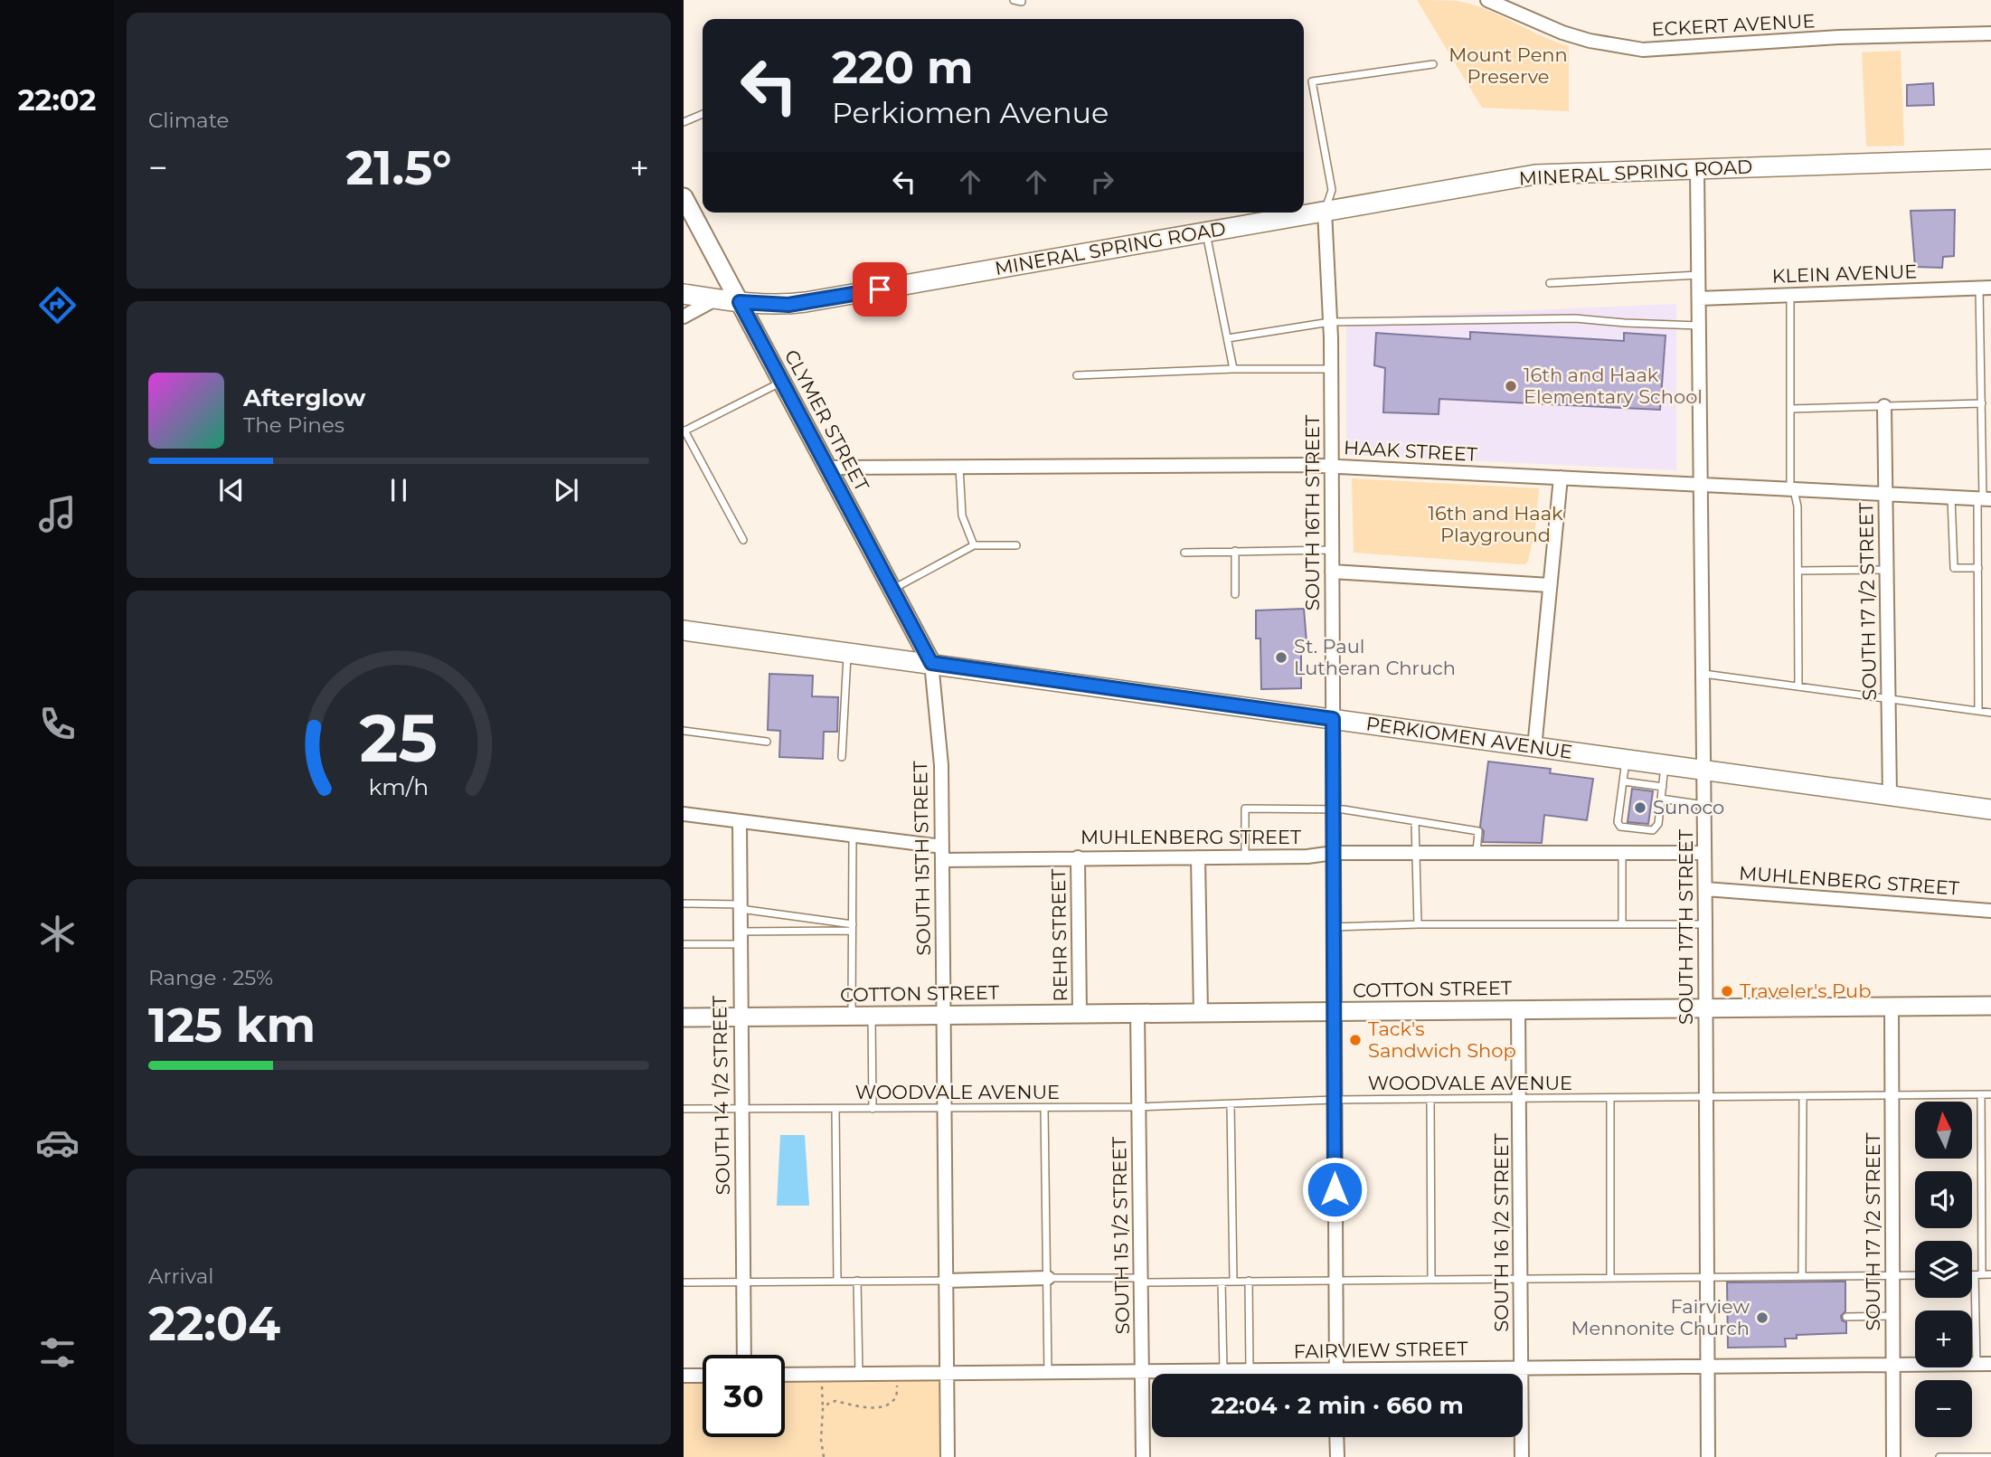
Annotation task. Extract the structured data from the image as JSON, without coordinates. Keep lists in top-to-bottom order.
{
  "streets": {
    "main road": ["MINERAL SPRING ROAD", "PERKIOMEN AVENUE"],
    "street": [
      "ECKERT AVENUE",
      "KLEIN AVENUE",
      "CLYMER STREET",
      "HAAK STREET",
      "SOUTH 16TH STREET",
      "SOUTH 17 1/2 STREET",
      "MUHLENBERG STREET",
      "SOUTH 15TH STREET",
      "SOUTH 17TH STREET",
      "REHR STREET",
      "COTTON STREET",
      "SOUTH 14 1/2 STREET",
      "SOUTH 16 1/2 STREET",
      "SOUTH 15 1/2 STREET",
      "FAIRVIEW STREET"
    ],
    "lane": ["WOODVALE AVENUE"]
  },
  "crossings": [
    ["MINERAL SPRING ROAD", "CLYMER STREET"],
    ["MINERAL SPRING ROAD", "SOUTH 16TH STREET"],
    ["MINERAL SPRING ROAD", "SOUTH 17TH STREET"],
    ["KLEIN AVENUE", "SOUTH 17TH STREET"],
    ["CLYMER STREET", "HAAK STREET"],
    ["CLYMER STREET", "PERKIOMEN AVENUE"],
    ["CLYMER STREET", "SOUTH 15TH STREET"],
    ["HAAK STREET", "SOUTH 16TH STREET"],
    ["HAAK STREET", "SOUTH 17 1/2 STREET"],
    ["HAAK STREET", "SOUTH 17TH STREET"],
    ["SOUTH 16TH STREET", "PERKIOMEN AVENUE"],
    ["SOUTH 16TH STREET", "MUHLENBERG STREET"],
    ["SOUTH 16TH STREET", "COTTON STREET"],
    ["SOUTH 16TH STREET", "WOODVALE AVENUE"],
    ["SOUTH 16TH STREET", "FAIRVIEW STREET"],
    ["SOUTH 17 1/2 STREET", "PERKIOMEN AVENUE"],
    ["SOUTH 17 1/2 STREET", "COTTON STREET"],
    ["SOUTH 17 1/2 STREET", "WOODVALE AVENUE"],
    ["SOUTH 17 1/2 STREET", "FAIRVIEW STREET"],
    ["PERKIOMEN AVENUE", "SOUTH 15TH STREET"],
    ["PERKIOMEN AVENUE", "SOUTH 17TH STREET"],
    ["MUHLENBERG STREET", "SOUTH 15TH STREET"],
    ["MUHLENBERG STREET", "SOUTH 17TH STREET"],
    ["MUHLENBERG STREET", "REHR STREET"],
    ["MUHLENBERG STREET", "SOUTH 14 1/2 STREET"],
    ["SOUTH 15TH STREET", "COTTON STREET"],
    ["SOUTH 15TH STREET", "WOODVALE AVENUE"],
    ["SOUTH 15TH STREET", "FAIRVIEW STREET"],
    ["SOUTH 17TH STREET", "COTTON STREET"],
    ["SOUTH 17TH STREET", "WOODVALE AVENUE"],
    ["SOUTH 17TH STREET", "FAIRVIEW STREET"],
    ["REHR STREET", "COTTON STREET"],
    ["COTTON STREET", "SOUTH 14 1/2 STREET"],
    ["COTTON STREET", "SOUTH 16 1/2 STREET"],
    ["COTTON STREET", "SOUTH 15 1/2 STREET"],
    ["WOODVALE AVENUE", "SOUTH 14 1/2 STREET"],
    ["WOODVALE AVENUE", "SOUTH 16 1/2 STREET"],
    ["WOODVALE AVENUE", "SOUTH 15 1/2 STREET"],
    ["SOUTH 16 1/2 STREET", "FAIRVIEW STREET"],
    ["SOUTH 15 1/2 STREET", "FAIRVIEW STREET"]
  ],
  "parks": ["Mount Penn Preserve", "16th and Haak Playground"],
  "places": [
    "16th and Haak Elementary School",
    "St. Paul Lutheran Chruch",
    "Sunoco",
    "Traveler's Pub",
    "Tack's Sandwich Shop",
    "Fairview Mennonite Church"
  ],
  "north": "top",
  "page": {
    "tabs": "22:02",
    "tile": [
      "Climate",
      ["Range · 25%", "125 km"],
      ["Arrival", "22:04"]
    ],
    "turn": ["220 m", "Perkiomen Avenue"],
    "heat": ["−", "21.5°", "+"],
    "song": ["Afterglow", "The Pines"],
    "map_buttons": ["+", "−"],
    "limit": "30",
    "trip": "22:04 · 2 min · 660 m",
    "gauge": ["25", "km/h"]
  }
}
